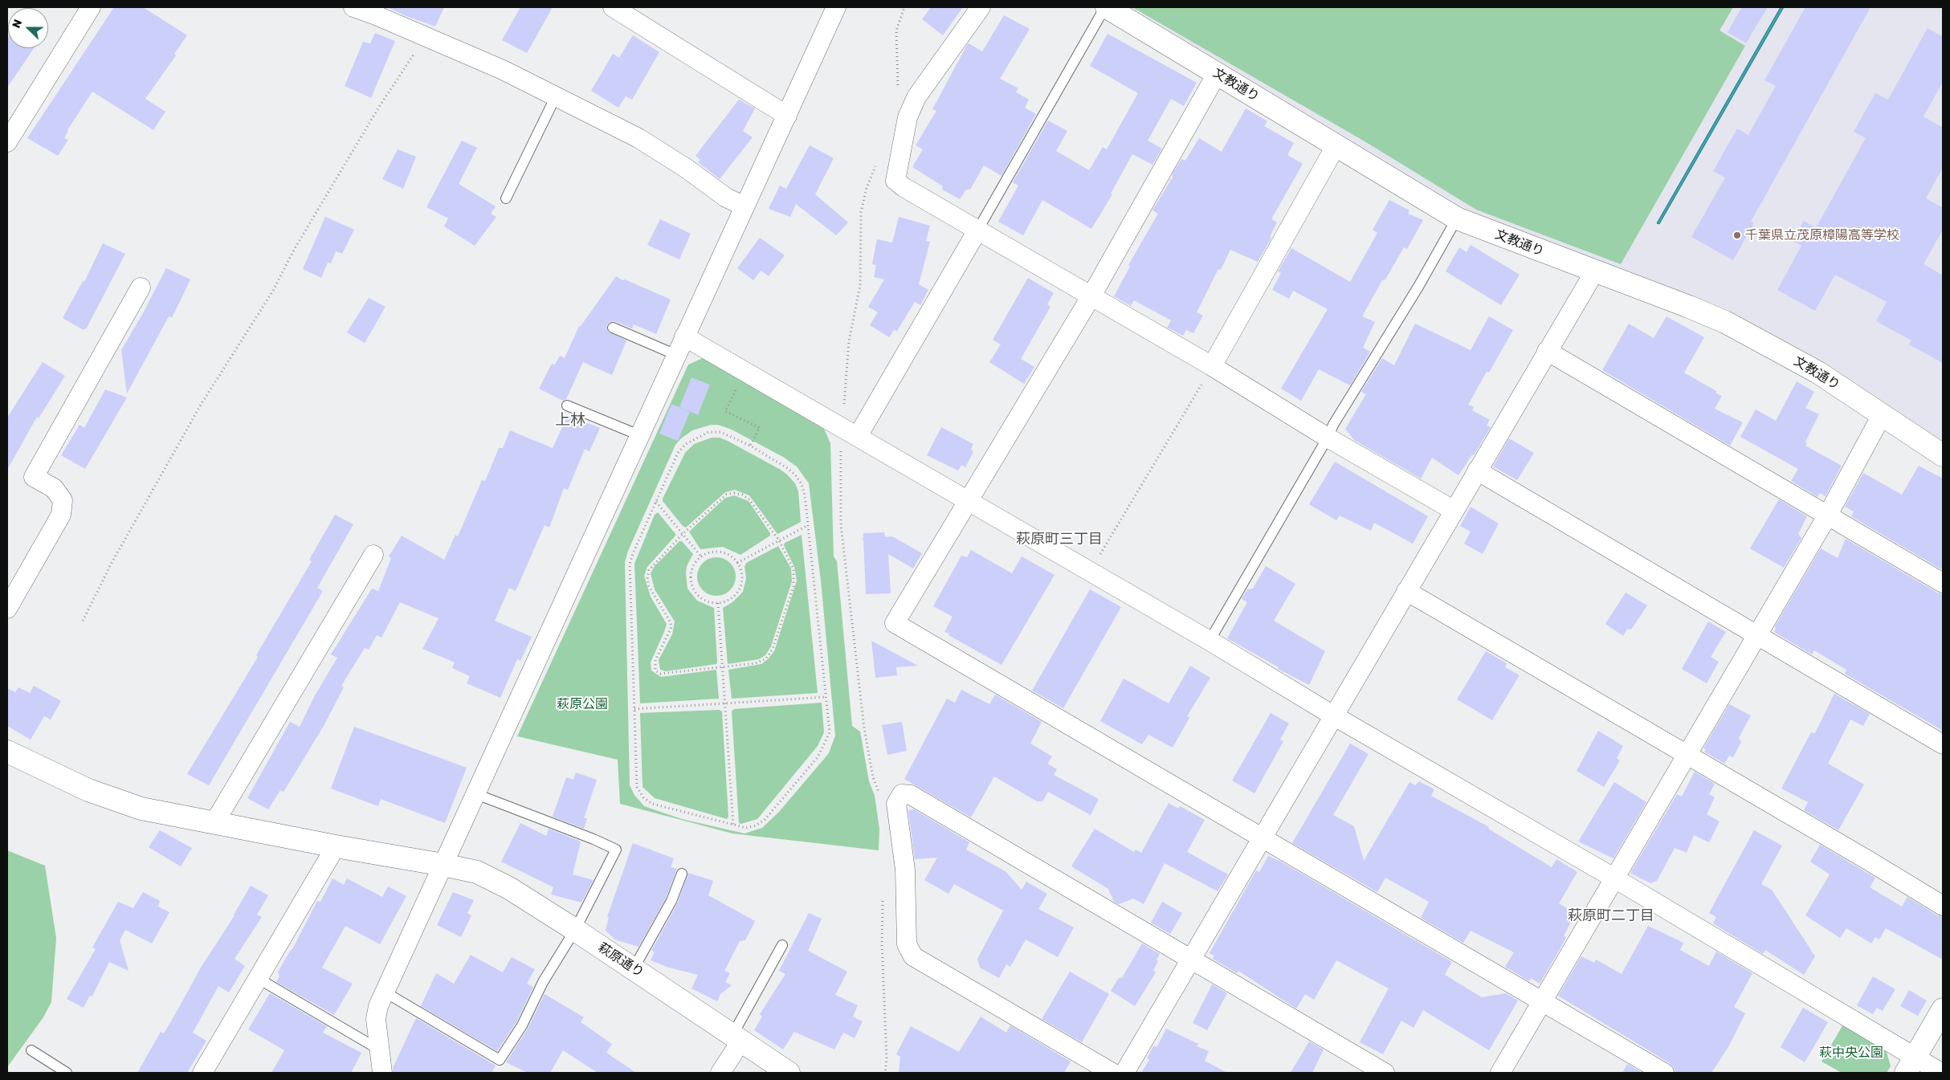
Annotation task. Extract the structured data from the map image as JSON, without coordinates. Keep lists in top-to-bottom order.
{
  "streets": {
    "street": ["文教通り", "萩原通り"]
  },
  "districts": ["上林", "萩原町三丁目", "萩原町二丁目"],
  "parks": ["萩原公園", "萩中央公園"],
  "places": ["千葉県立茂原樟陽高等学校"],
  "north": "left"
}
